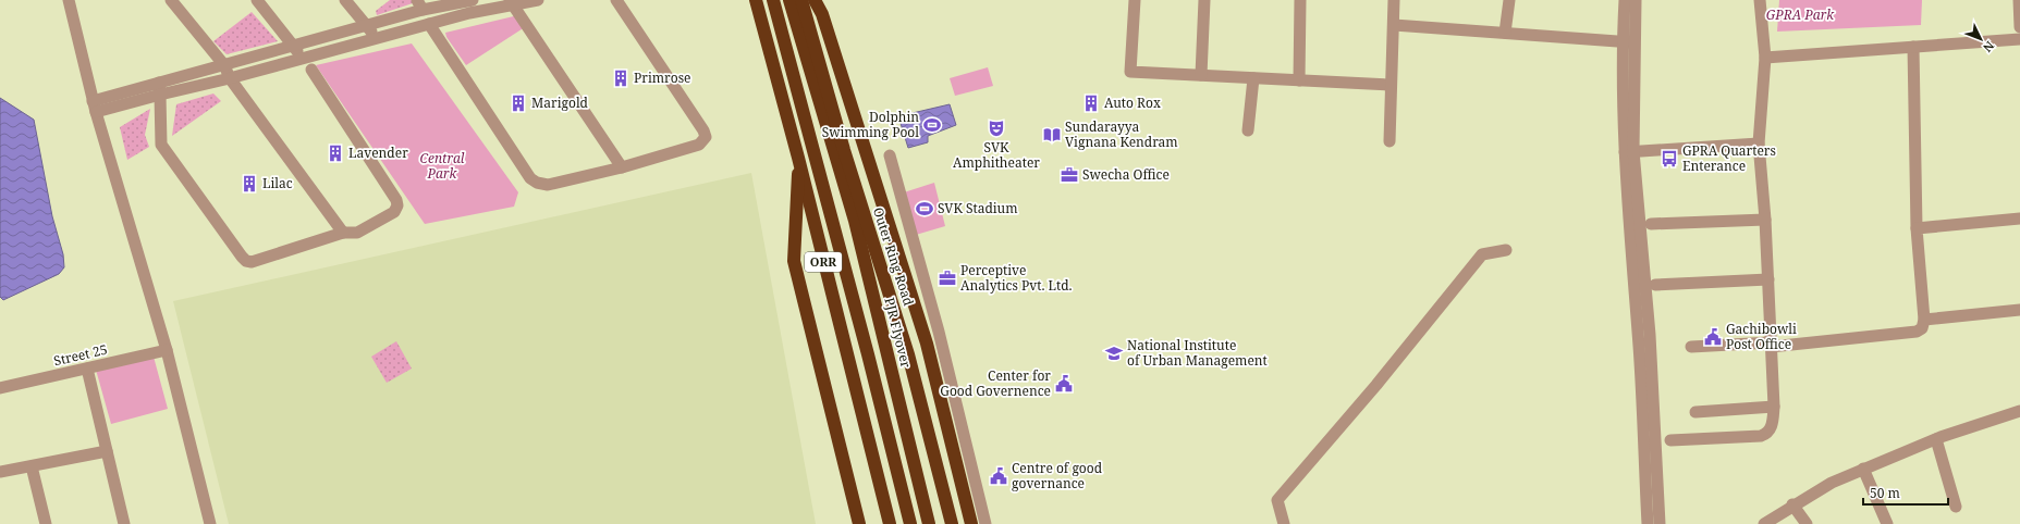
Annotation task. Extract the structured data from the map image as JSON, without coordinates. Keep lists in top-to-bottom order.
{
  "streets": {
    "highway": ["Outer Ring Road", "ORR", "PJR Flyover"],
    "street": ["Street 25"]
  },
  "parks": ["GPRA Park", "Central Park"],
  "places": {
    "building": [
      "Primrose",
      "Marigold",
      "Auto Rox",
      "Lavender",
      "Lilac"
    ],
    "sports": ["Dolphin Swimming Pool", "SVK Stadium"],
    "theatre": ["SVK Amphitheater"],
    "library": ["Sundarayya Vignana Kendram"],
    "bus stop": ["GPRA Quarters Enterance"],
    "office": ["Swecha Office", "Perceptive Analytics Pvt. Ltd."],
    "public building": ["Gachibowli Post Office", "Center for Good Governence", "Centre of good governance"],
    "school or university": ["National Institute of Urban Management"]
  },
  "scale_bar": "50 m",
  "north": "bottom right"
}
